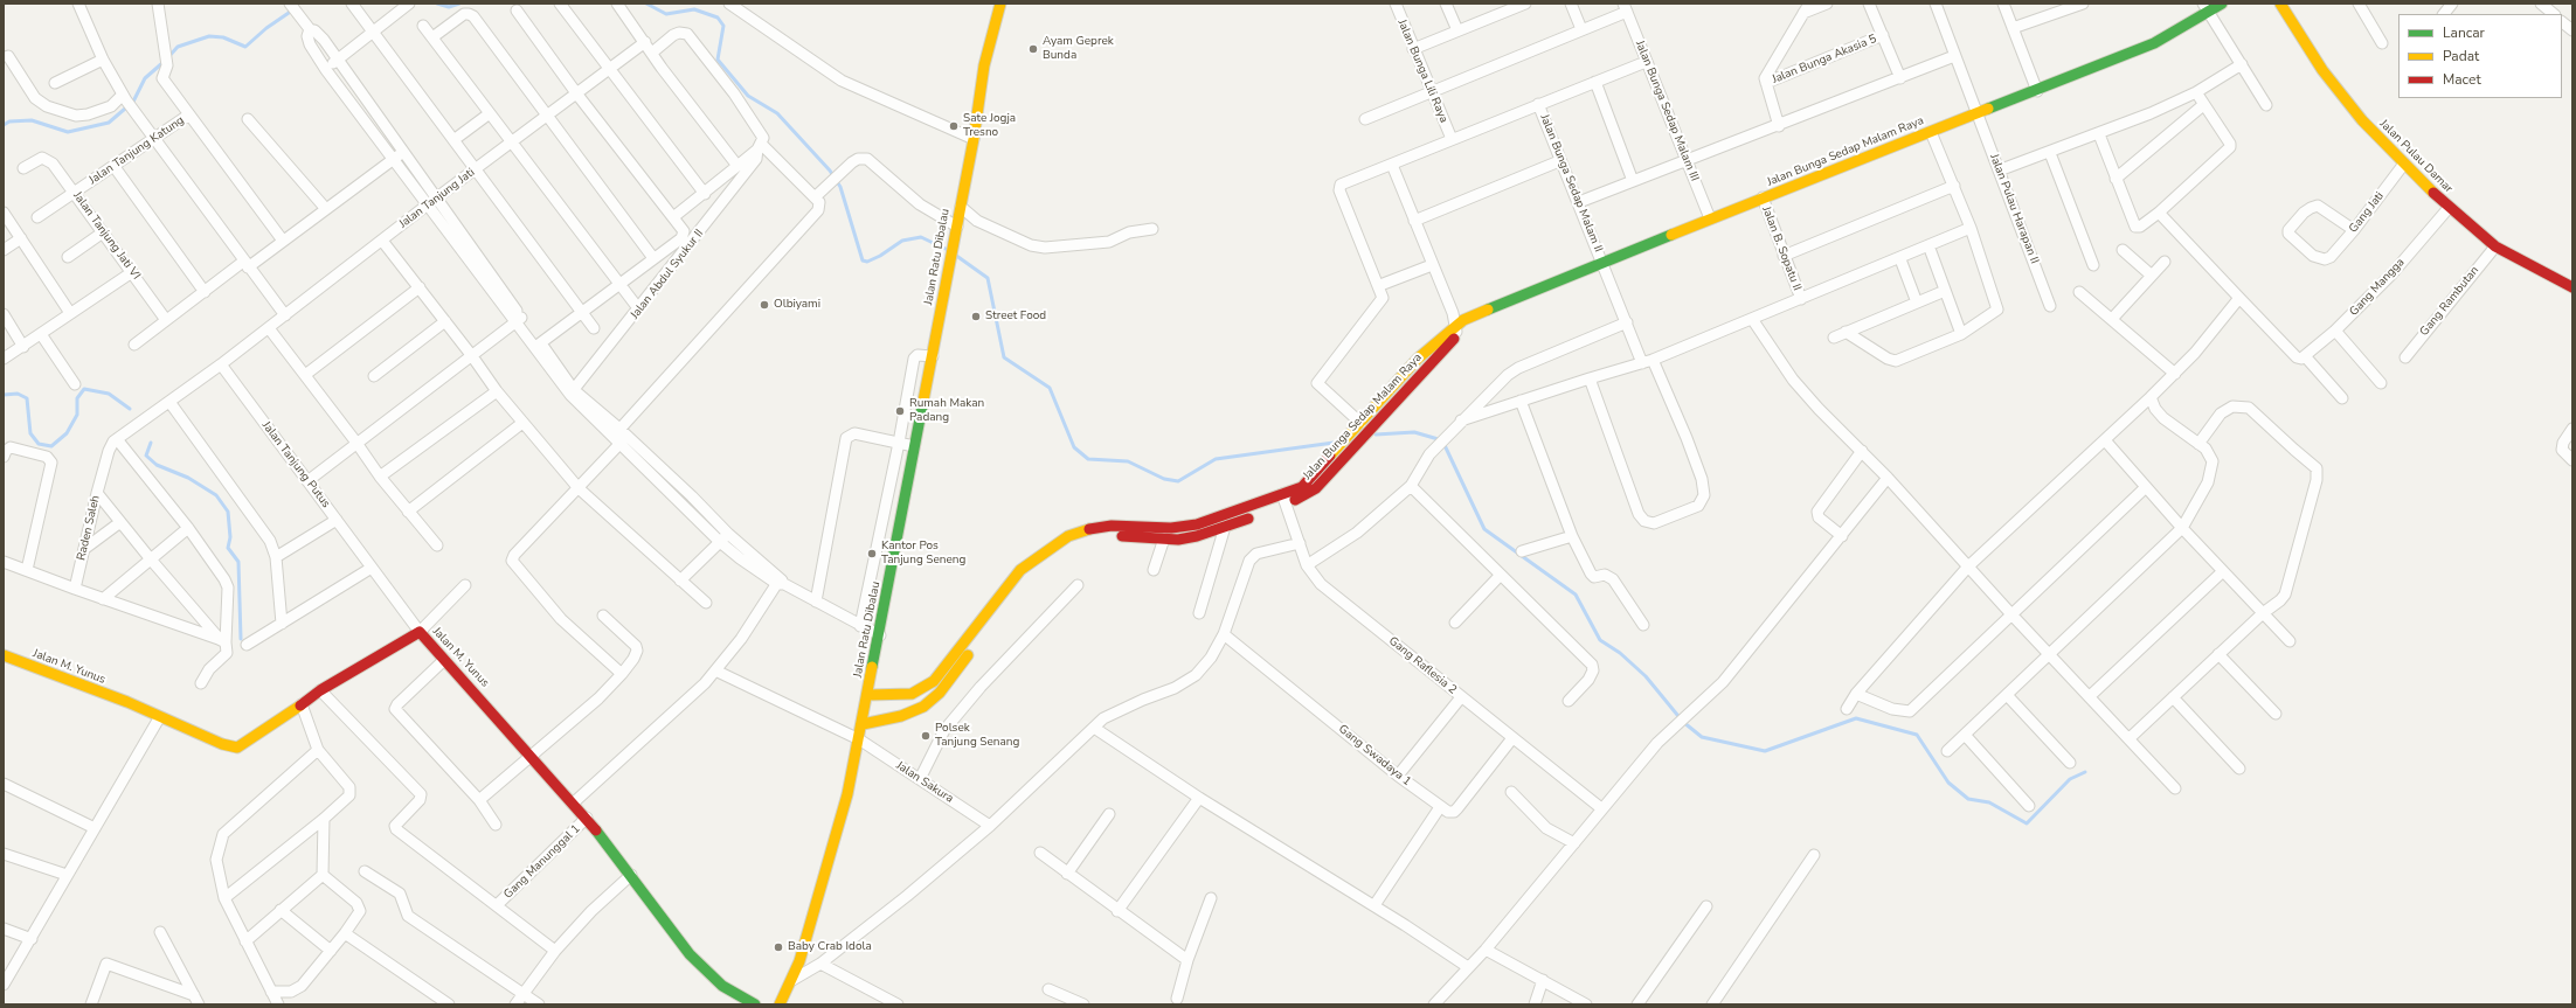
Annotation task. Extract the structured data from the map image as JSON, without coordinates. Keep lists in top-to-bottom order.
{
  "streets": {
    "street": [
      "Jalan Bunga Akasia 5",
      "Jalan Bunga Lili Raya",
      "Jalan Bunga Sedap Malam III",
      "Jalan Tanjung Katung",
      "Jalan Bunga Sedap Malam Raya",
      "Jalan Pulau Damar",
      "Jalan Bunga Sedap Malam II",
      "Jalan Tanjung Jati",
      "Jalan Pulau Harapan II",
      "Gang Jati",
      "Jalan Tanjung Jati VI",
      "Jalan B. Sopatu II",
      "Jalan Ratu Dibalau",
      "Jalan Abdul Syukur II",
      "Gang Mangga",
      "Gang Rambutan",
      "Jalan Tanjung Putus",
      "Raden Saleh",
      "Jalan M. Yunus",
      "Gang Raflesia 2",
      "Gang Swadaya 1",
      "Jalan Sakura",
      "Gang Manunggal 1"
    ]
  },
  "crossings": [
    ["Jalan Bunga Sedap Malam III", "Jalan Bunga Sedap Malam Raya"],
    ["Jalan Tanjung Katung", "Jalan Tanjung Jati VI"],
    ["Jalan Bunga Sedap Malam Raya", "Jalan Bunga Sedap Malam II"],
    ["Jalan Bunga Sedap Malam Raya", "Jalan Pulau Harapan II"],
    ["Jalan Bunga Sedap Malam Raya", "Jalan B. Sopatu II"],
    ["Jalan Bunga Sedap Malam Raya", "Jalan Ratu Dibalau"],
    ["Jalan Bunga Sedap Malam Raya", "Gang Raflesia 2"],
    ["Jalan Pulau Damar", "Gang Jati"],
    ["Jalan Pulau Damar", "Gang Mangga"],
    ["Jalan Pulau Damar", "Gang Rambutan"],
    ["Jalan Tanjung Jati", "Jalan Tanjung Putus"],
    ["Jalan Ratu Dibalau", "Jalan Sakura"],
    ["Jalan Tanjung Putus", "Jalan M. Yunus"],
    ["Jalan M. Yunus", "Gang Manunggal 1"]
  ],
  "places": [
    "Ayam Geprek Bunda",
    "Sate Jogja Tresno",
    "Olbiyami",
    "Street Food",
    "Rumah Makan Padang",
    "Kantor Pos Tanjung Seneng",
    "Polsek Tanjung Senang",
    "Baby Crab Idola"
  ],
  "legend": ["Lancar", "Padat", "Macet"]
}
